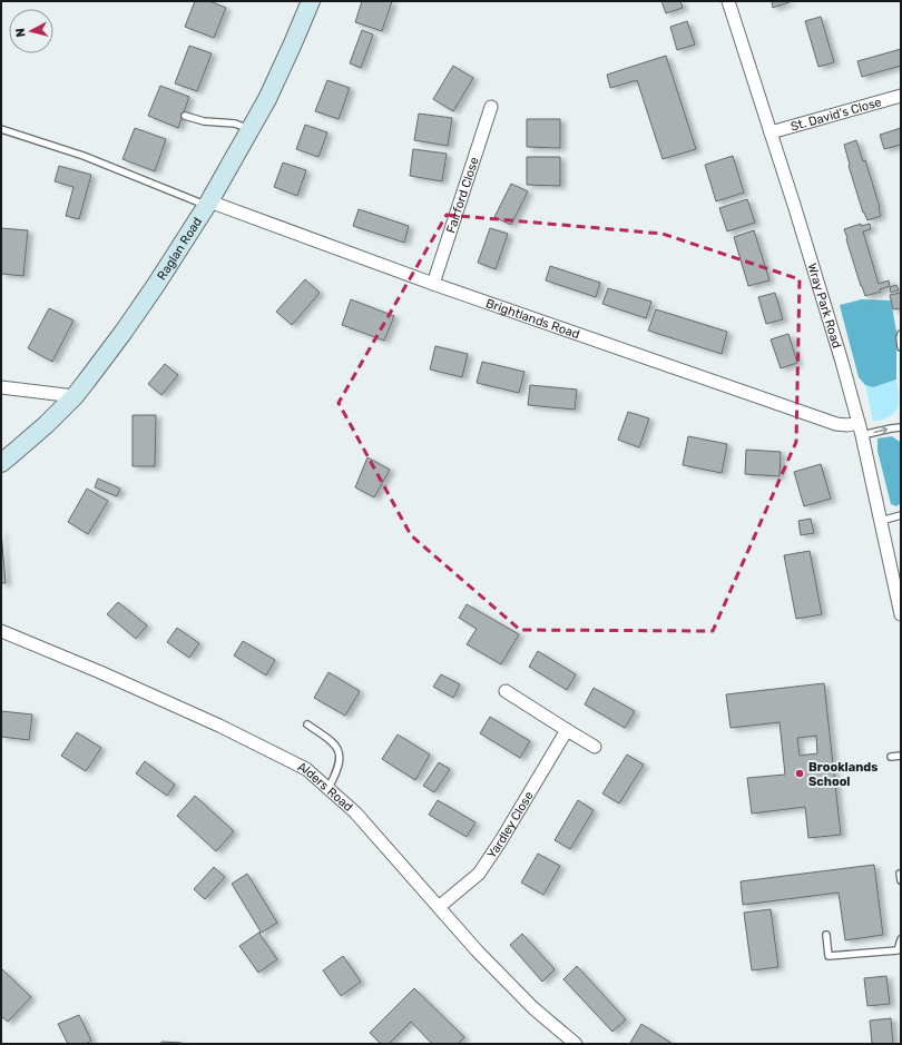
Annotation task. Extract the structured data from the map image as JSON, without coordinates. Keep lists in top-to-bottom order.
{
  "streets": {
    "street": [
      "St. David's Close",
      "Fairford Close",
      "Raglan Road",
      "Wray Park Road",
      "Brightlands Road",
      "Alders Road",
      "Yardley Close"
    ]
  },
  "crossings": [
    ["St. David's Close", "Wray Park Road"],
    ["Fairford Close", "Brightlands Road"],
    ["Raglan Road", "Brightlands Road"],
    ["Wray Park Road", "Brightlands Road"],
    ["Alders Road", "Yardley Close"]
  ],
  "places": ["Brooklands School"],
  "north": "left"
}
